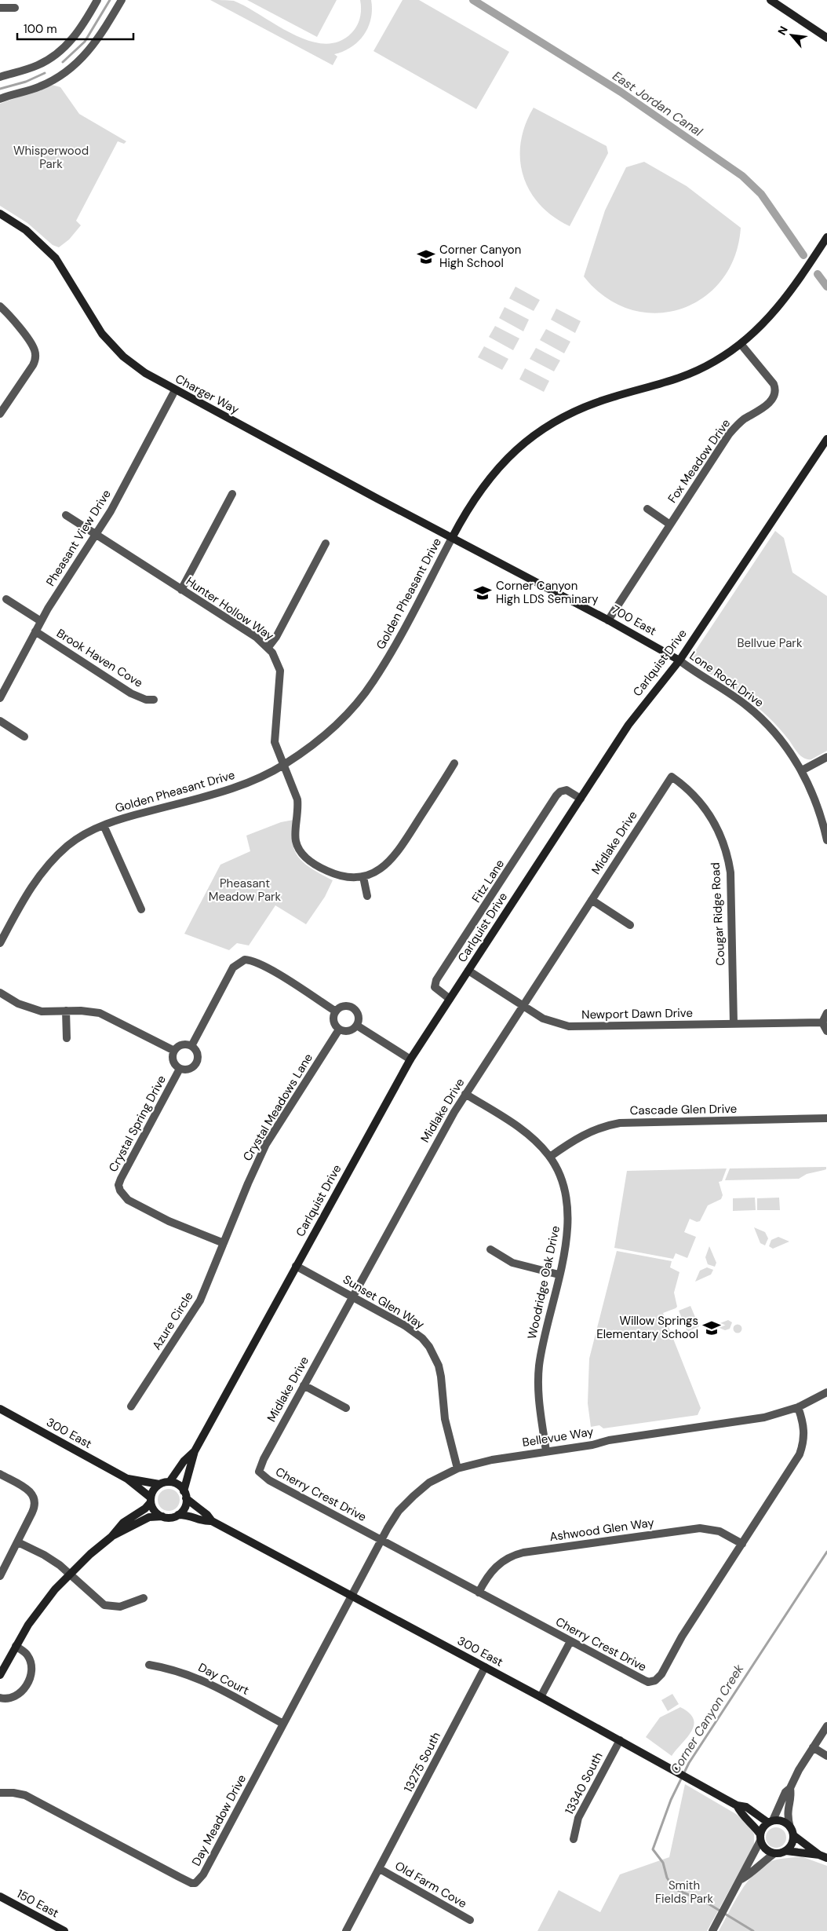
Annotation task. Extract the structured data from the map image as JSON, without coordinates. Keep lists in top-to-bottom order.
{
  "streets": {
    "street": [
      "Charger Way",
      "Fox Meadow Drive",
      "Pheasant View Drive",
      "Golden Pheasant Drive",
      "Hunter Hollow Way",
      "700 East",
      "Brook Haven Cove",
      "Carlquist Drive",
      "Lone Rock Drive",
      "Midlake Drive",
      "Fitz Lane",
      "Cougar Ridge Road",
      "Newport Dawn Drive",
      "Crystal Meadows Lane",
      "Cascade Glen Drive",
      "Crystal Spring Drive",
      "Woodridge Oak Drive",
      "Sunset Glen Way",
      "Azure Circle",
      "300 East",
      "Bellevue Way",
      "Cherry Crest Drive",
      "Ashwood Glen Way",
      "Day Court",
      "13275 South",
      "13340 South",
      "Day Meadow Drive",
      "Old Farm Cove",
      "150 East"
    ]
  },
  "crossings": [
    ["Charger Way", "Pheasant View Drive"],
    ["Charger Way", "Golden Pheasant Drive"],
    ["Charger Way", "700 East"],
    ["Fox Meadow Drive", "Golden Pheasant Drive"],
    ["Fox Meadow Drive", "700 East"],
    ["Pheasant View Drive", "Hunter Hollow Way"],
    ["Pheasant View Drive", "Brook Haven Cove"],
    ["Golden Pheasant Drive", "Hunter Hollow Way"],
    ["Golden Pheasant Drive", "700 East"],
    ["700 East", "Carlquist Drive"],
    ["700 East", "Lone Rock Drive"],
    ["Carlquist Drive", "Lone Rock Drive"],
    ["Carlquist Drive", "Fitz Lane"],
    ["Carlquist Drive", "Newport Dawn Drive"],
    ["Carlquist Drive", "Sunset Glen Way"],
    ["Carlquist Drive", "300 East"],
    ["Midlake Drive", "Cougar Ridge Road"],
    ["Midlake Drive", "Newport Dawn Drive"],
    ["Midlake Drive", "Woodridge Oak Drive"],
    ["Midlake Drive", "Sunset Glen Way"],
    ["Midlake Drive", "Cherry Crest Drive"],
    ["Cougar Ridge Road", "Newport Dawn Drive"],
    ["Crystal Meadows Lane", "Crystal Spring Drive"],
    ["Crystal Meadows Lane", "Azure Circle"],
    ["Cascade Glen Drive", "Woodridge Oak Drive"],
    ["Crystal Spring Drive", "Azure Circle"],
    ["Woodridge Oak Drive", "Bellevue Way"],
    ["Sunset Glen Way", "Bellevue Way"],
    ["300 East", "Bellevue Way"],
    ["300 East", "13275 South"],
    ["300 East", "13340 South"],
    ["300 East", "Day Meadow Drive"],
    ["Bellevue Way", "Cherry Crest Drive"],
    ["Bellevue Way", "Day Meadow Drive"],
    ["Cherry Crest Drive", "Ashwood Glen Way"],
    ["Day Court", "Day Meadow Drive"],
    ["13275 South", "Old Farm Cove"]
  ],
  "water": ["East Jordan Canal", "Corner Canyon Creek"],
  "parks": [
    "Whisperwood Park",
    "Bellvue Park",
    "Pheasant Meadow Park",
    "Smith Fields Park"
  ],
  "places": {
    "school or university": ["Corner Canyon High School", "Corner Canyon High LDS Seminary", "Willow Springs Elementary School"]
  },
  "scale_bar": "100 m",
  "north": "top left"
}
